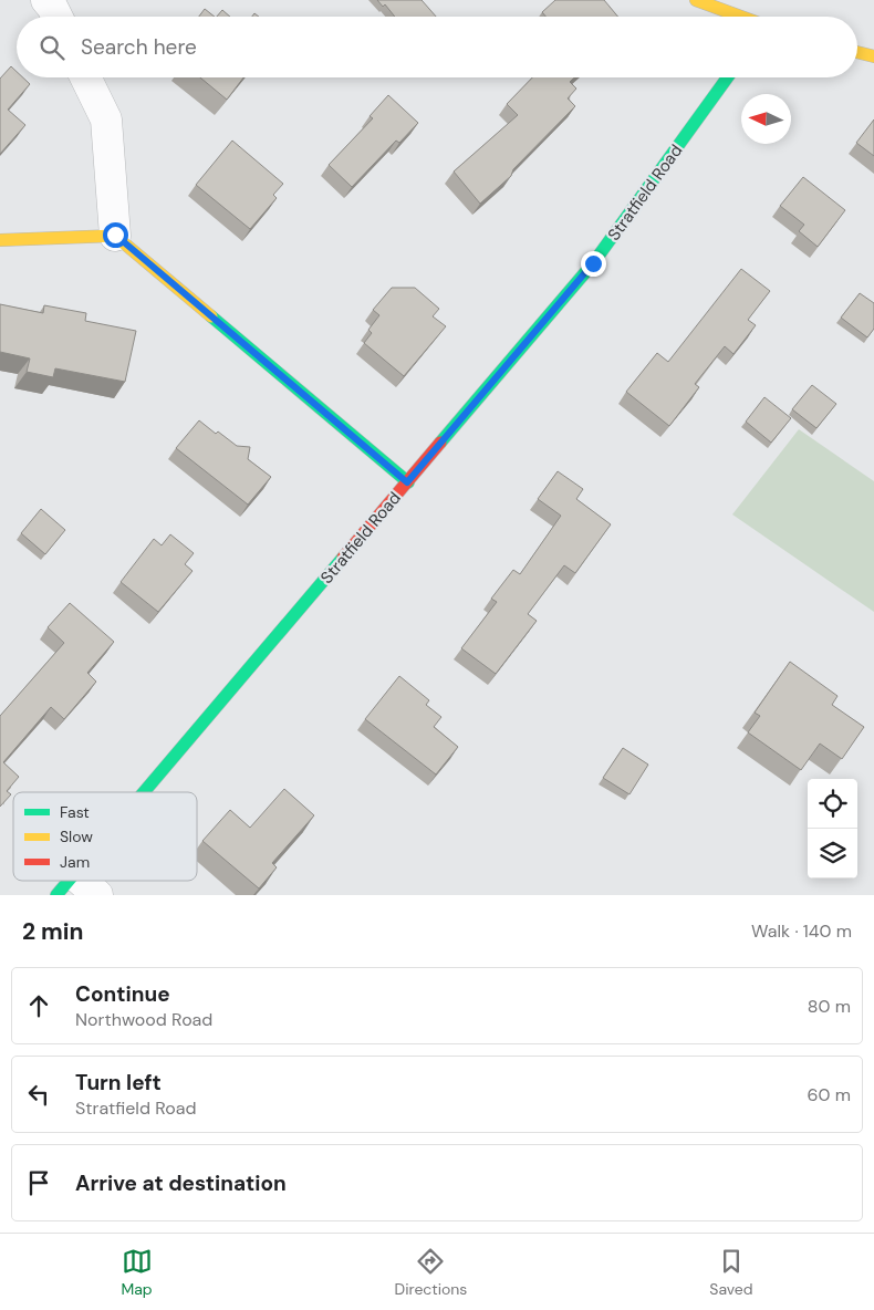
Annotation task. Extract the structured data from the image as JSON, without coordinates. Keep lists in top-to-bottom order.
{
  "streets": {
    "main road": ["Stratfield Road"]
  },
  "legend": ["Fast", "Slow", "Jam"],
  "north": "left",
  "page": {
    "search": "Search here",
    "heading": ["2 min", "Walk · 140 m"],
    "list": [
      ["Continue", "Northwood Road", "80 m"],
      ["Turn left", "Stratfield Road", "60 m"],
      "Arrive at destination"
    ],
    "nav": ["Map", "Directions", "Saved"]
  }
}
